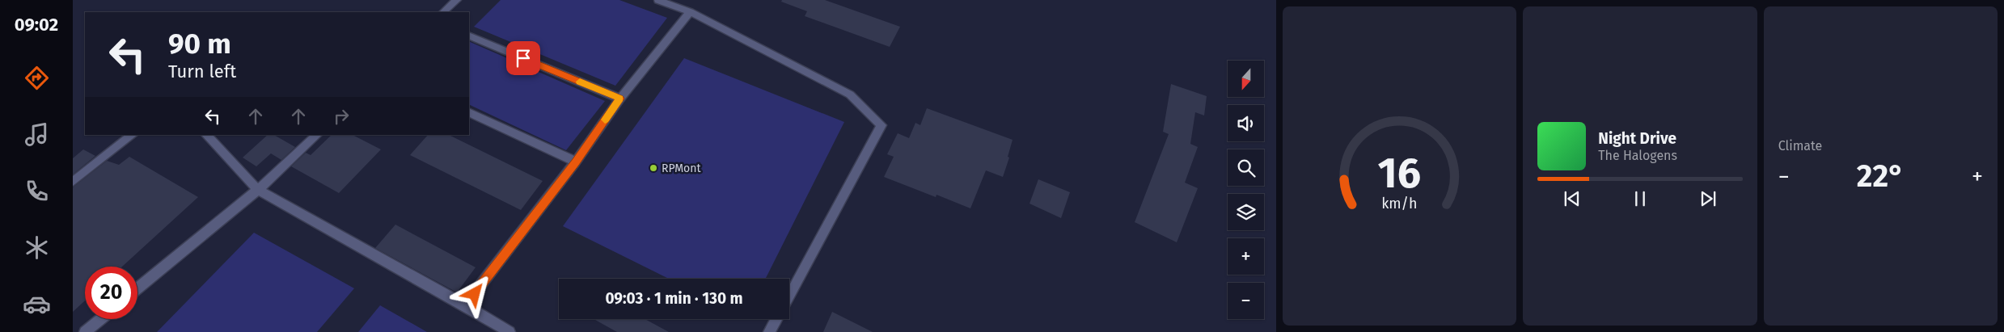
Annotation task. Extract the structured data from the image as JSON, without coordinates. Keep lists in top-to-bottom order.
{
  "places": ["RPMont"],
  "north": "bottom",
  "page": {
    "tabs": "09:02",
    "tile": "Climate",
    "turn": ["90 m", "Turn left"],
    "map_buttons": ["+", "−"],
    "song": ["Night Drive", "The Halogens"],
    "heat": ["−", "22°", "+"],
    "limit": "20",
    "trip": "09:03 · 1 min · 130 m",
    "gauge": ["16", "km/h"]
  }
}
